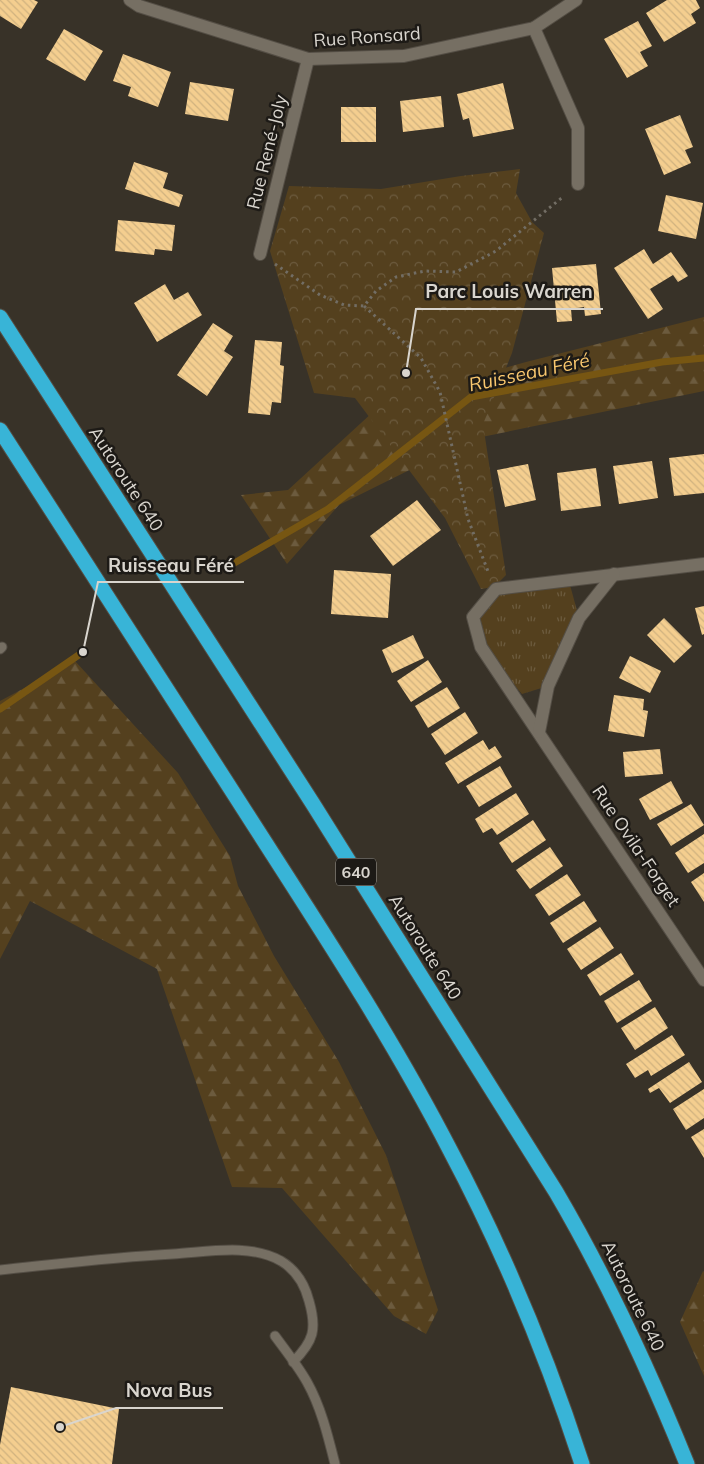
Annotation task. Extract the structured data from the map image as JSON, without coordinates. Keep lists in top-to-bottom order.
{
  "streets": {
    "highway": ["Autoroute 640", "640"],
    "street": ["Rue Ronsard", "Rue René-Joly", "Rue Ovila-Forget"]
  },
  "crossings": [
    ["Rue Ronsard", "Rue René-Joly"]
  ],
  "water": ["Ruisseau Féré"],
  "places": ["Parc Louis Warren", "Ruisseau Féré", "Nova Bus"]
}
